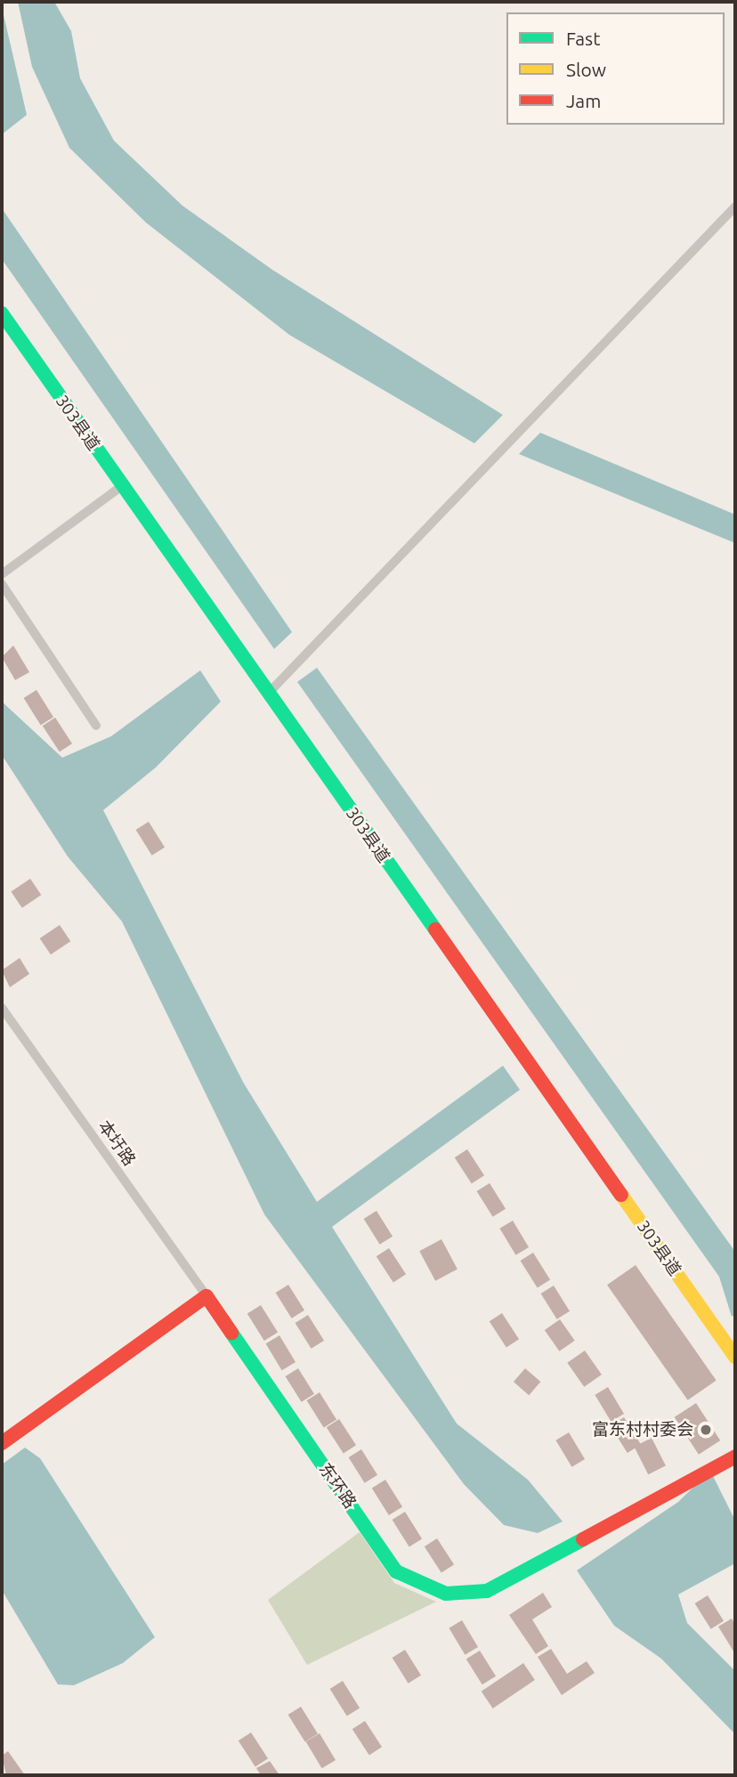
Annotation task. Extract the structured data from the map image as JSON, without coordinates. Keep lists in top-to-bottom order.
{
  "streets": {
    "main road": ["303县道", "东环路"],
    "lane": ["本圩路"]
  },
  "crossings": [
    ["本圩路", "东环路"]
  ],
  "places": ["富东村村委会"],
  "legend": ["Fast", "Slow", "Jam"]
}
